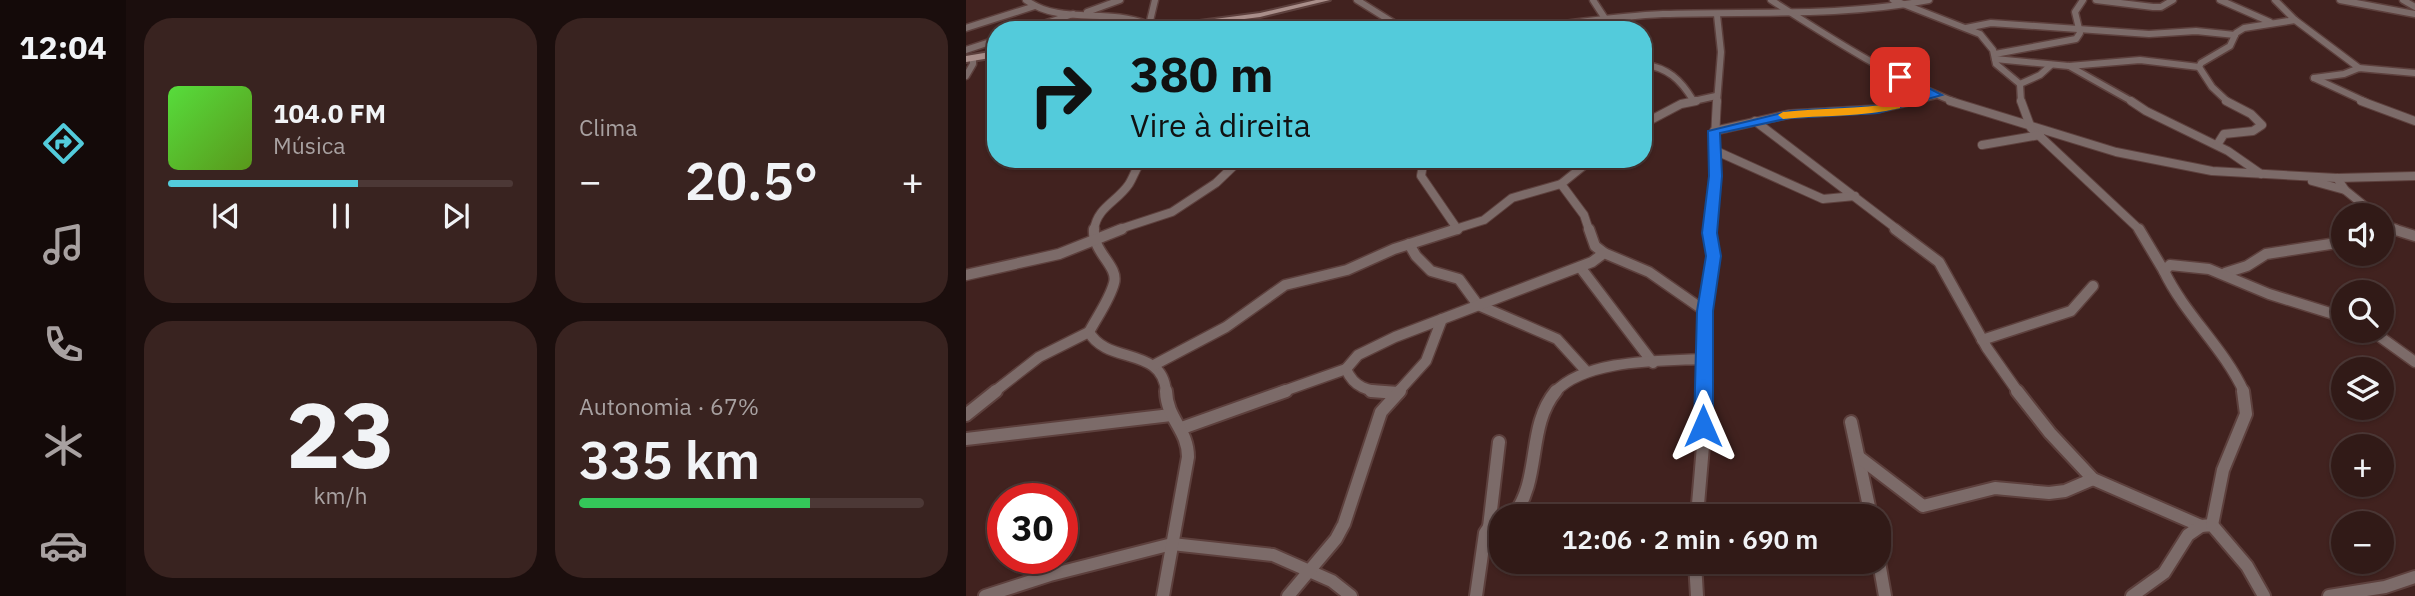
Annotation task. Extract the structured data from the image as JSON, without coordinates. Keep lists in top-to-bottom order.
{
  "page": {
    "tabs": "12:04",
    "tile": [
      "Clima",
      ["23", "km/h"],
      ["Autonomia · 67%", "335 km"]
    ],
    "turn": ["380 m", "Vire à direita"],
    "song": ["104.0 FM", "Música"],
    "heat": ["−", "20.5°", "+"],
    "map_buttons": ["+", "−"],
    "limit": "30",
    "trip": "12:06 · 2 min · 690 m"
  }
}
